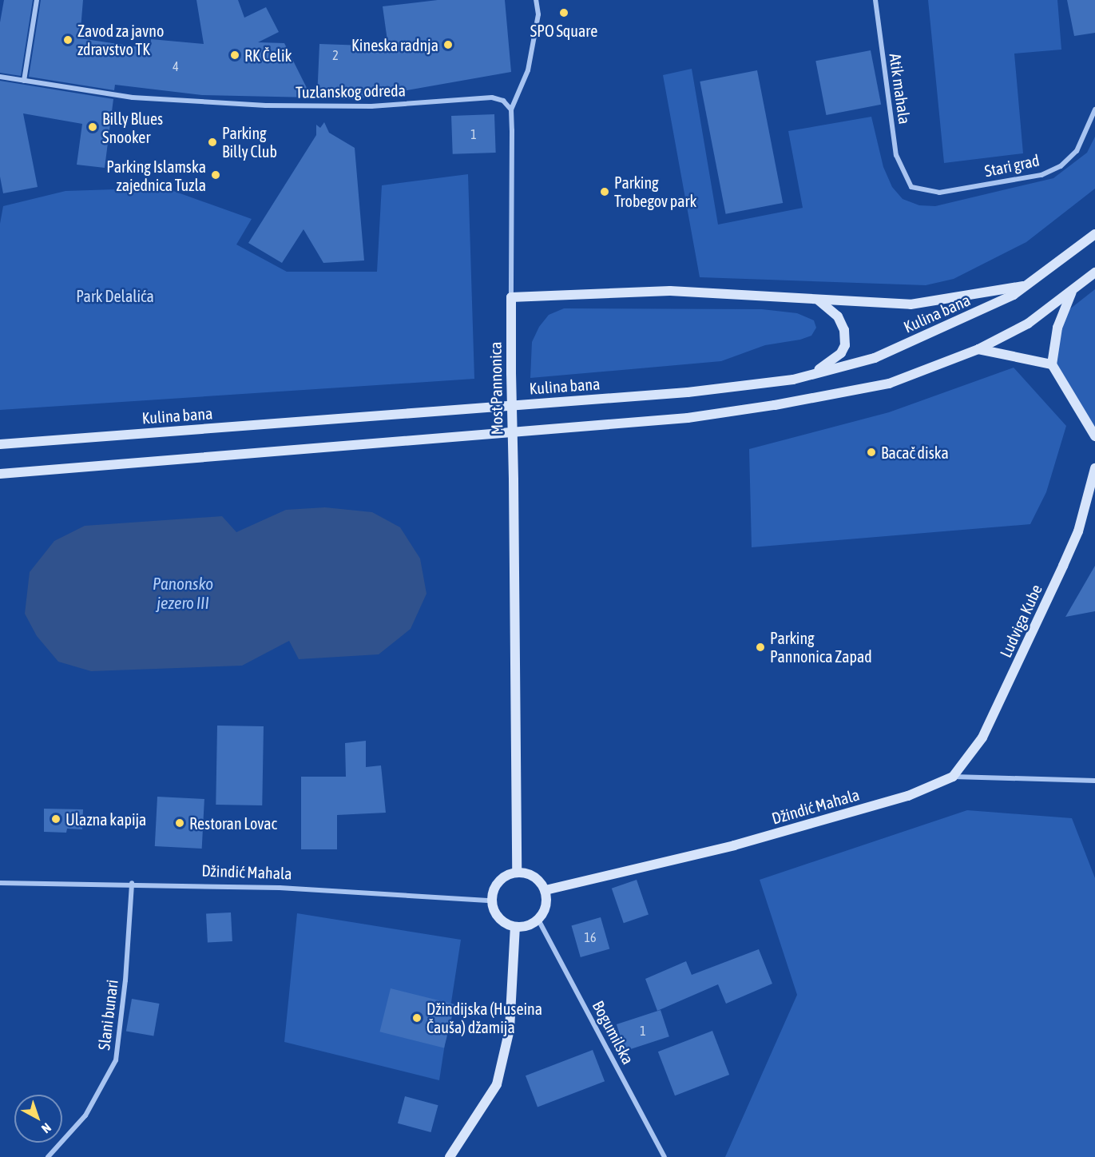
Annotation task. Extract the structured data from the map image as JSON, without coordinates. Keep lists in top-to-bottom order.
{
  "streets": {
    "street": [
      "Atik mahala",
      "Tuzlanskog odreda",
      "Stari grad",
      "Kulina bana",
      "Most Pannonica",
      "Ludviga Kube",
      "Džindić Mahala",
      "Slani bunari",
      "Bogumilska"
    ]
  },
  "crossings": [
    ["Atik mahala", "Stari grad"],
    ["Most Pannonica", "Džindić Mahala"],
    ["Most Pannonica", "Bogumilska"],
    ["Ludviga Kube", "Džindić Mahala"],
    ["Džindić Mahala", "Slani bunari"],
    ["Džindić Mahala", "Bogumilska"]
  ],
  "water": ["Panonsko jezero III"],
  "parks": ["Park Delalića"],
  "places": [
    "SPO Square",
    "Zavod za javno zdravstvo TK",
    "Kineska radnja",
    "RK Čelik",
    "Billy Blues Snooker",
    "Parking Billy Club",
    "Parking Islamska zajednica Tuzla",
    "Parking Trobegov park",
    "Bacač diska",
    "Parking Pannonica Zapad",
    "Ulazna kapija",
    "Restoran Lovac",
    "Džindijska (Huseina Čauša) džamija"
  ],
  "house_numbers": [
    "2",
    "4",
    "1",
    "16",
    "1"
  ],
  "north": "bottom right"
}
